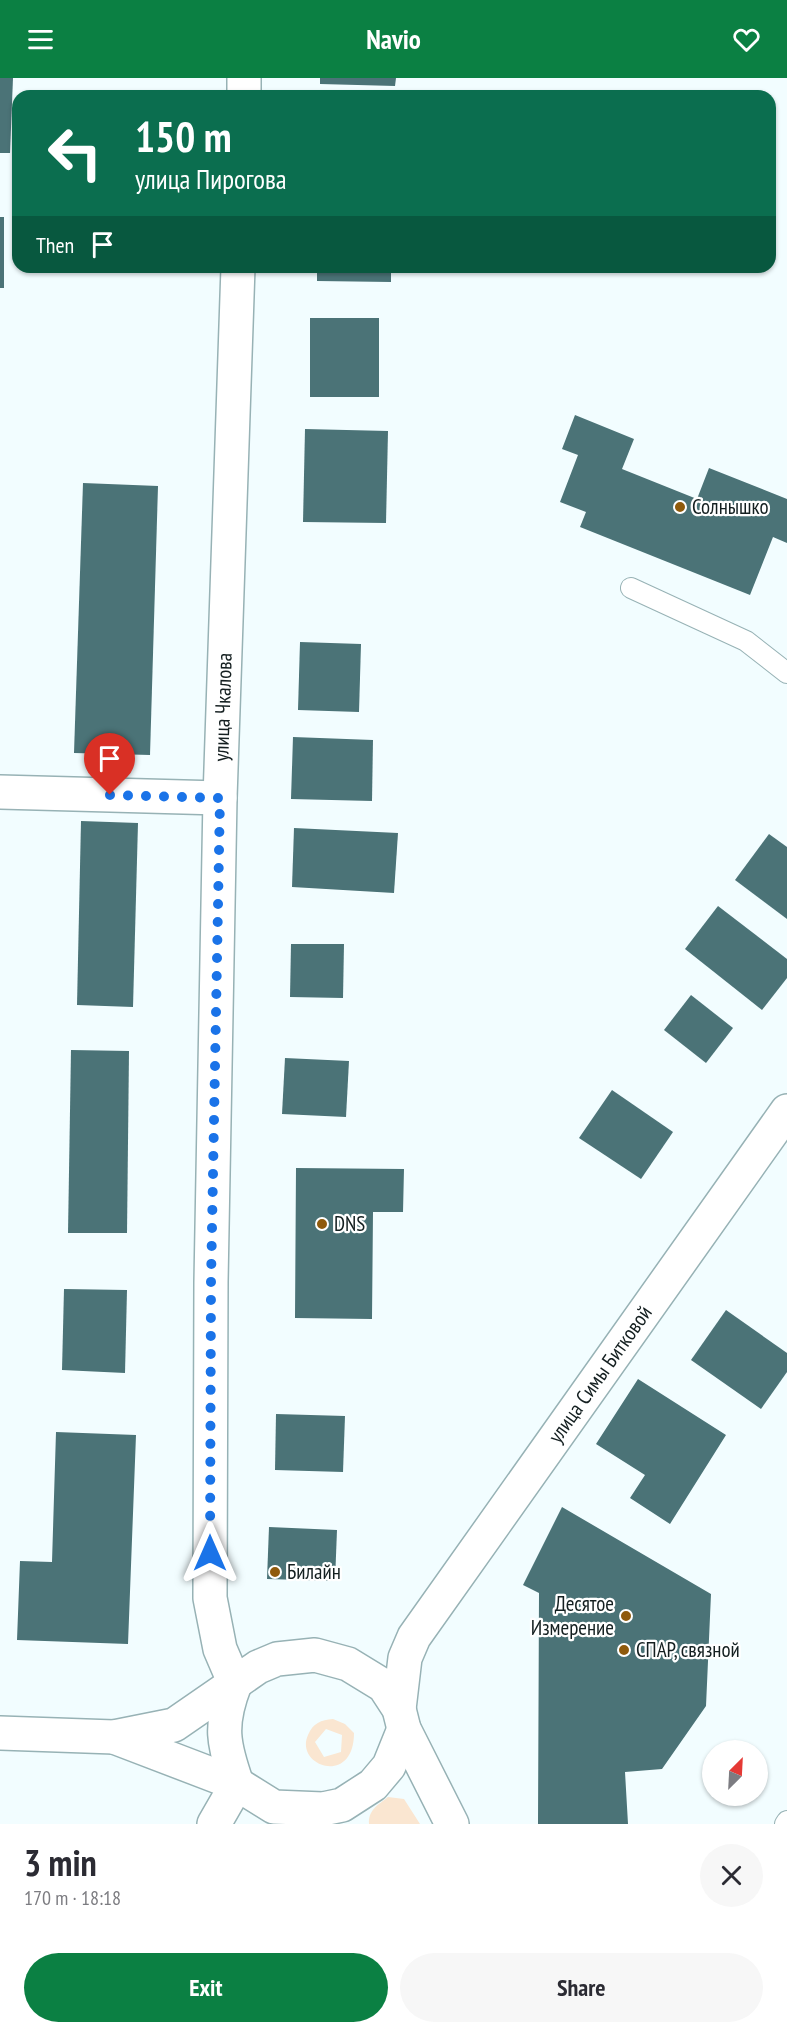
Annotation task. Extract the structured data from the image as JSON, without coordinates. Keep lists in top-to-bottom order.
{
  "streets": {
    "street": ["улица Чкалова", "улица Симы Битковой"]
  },
  "places": [
    "Солнышко",
    "DNS",
    "Билайн",
    "Десятое Измерение",
    "СПАР, связной"
  ],
  "north": "top right",
  "page": {
    "header": "Navio",
    "turn": ["150 m", "улица Пирогова"],
    "then": "Then",
    "heading": ["3 min", "170 m · 18:18"],
    "buttons": ["Exit", "Share"]
  }
}
